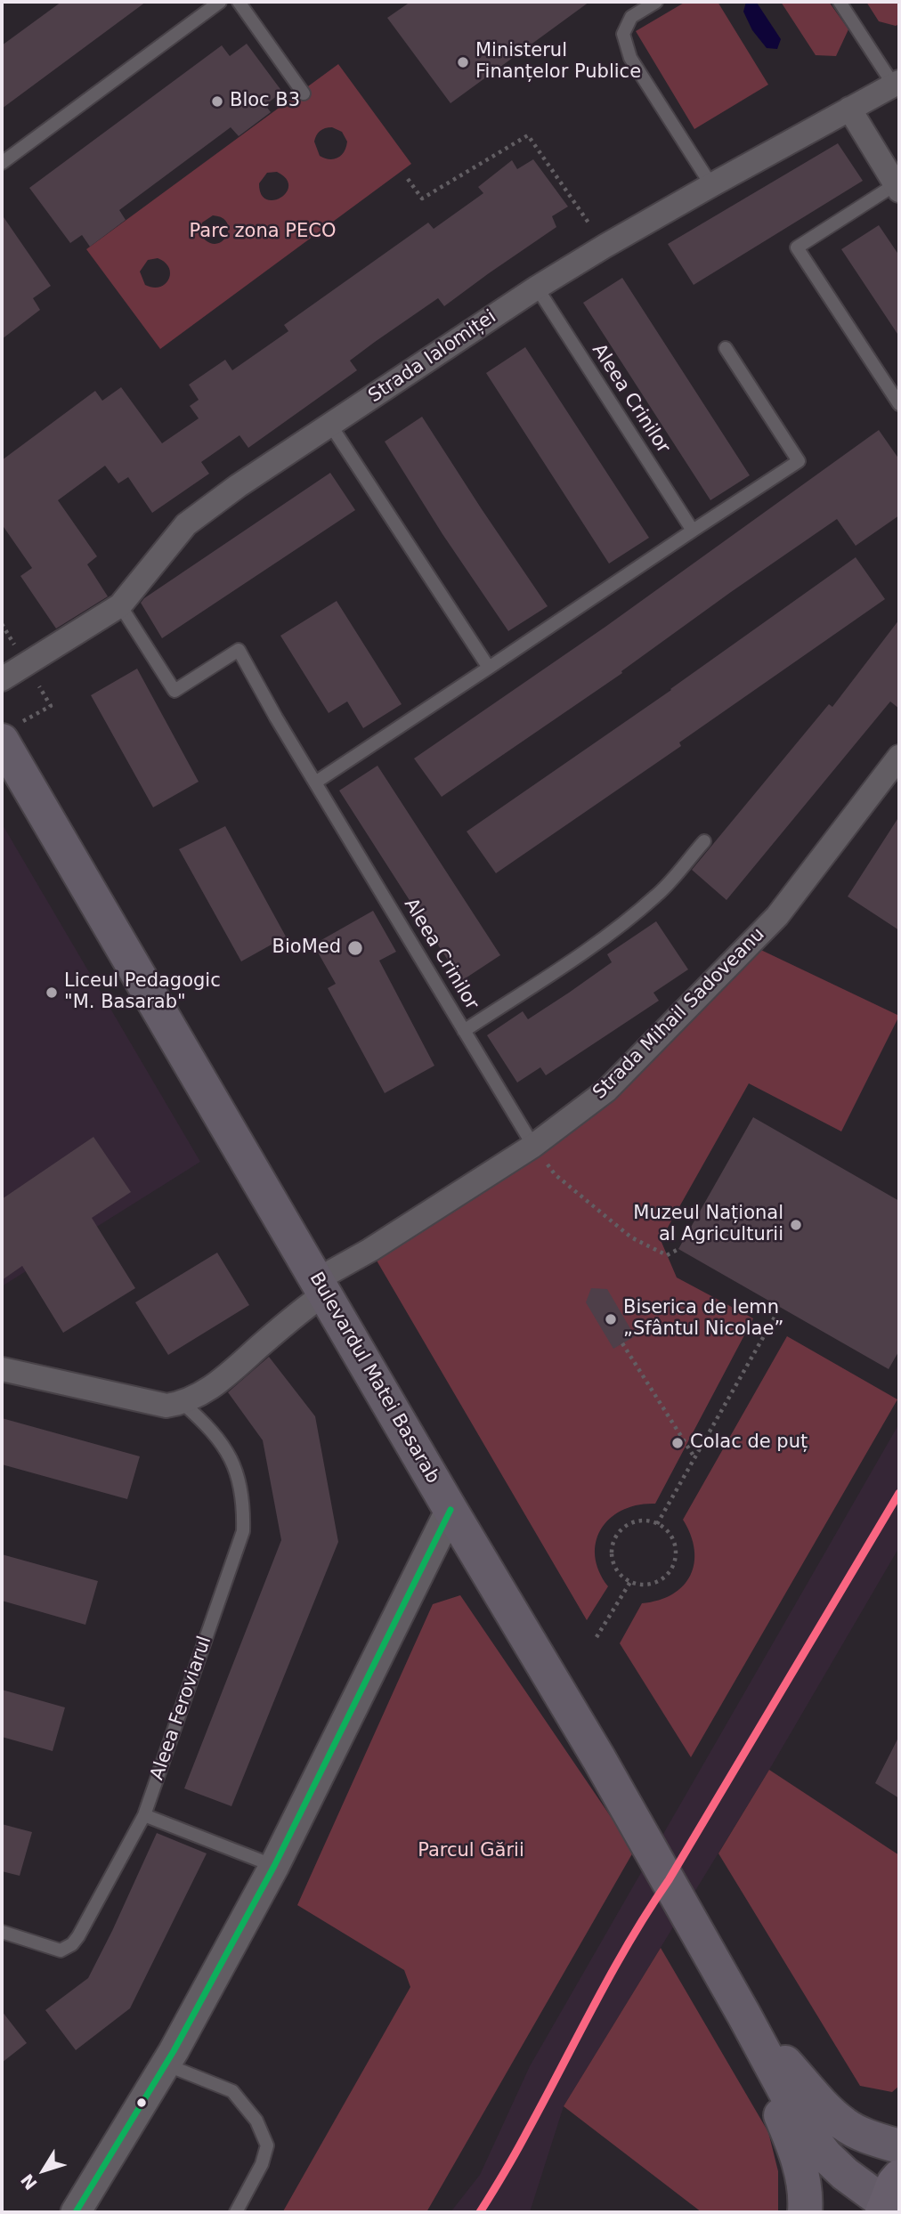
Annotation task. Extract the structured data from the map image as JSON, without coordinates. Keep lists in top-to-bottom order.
{
  "streets": {
    "main road": ["Bulevardul Matei Basarab"],
    "street": ["Strada Ialomiței", "Strada Mihail Sadoveanu"],
    "lane": ["Aleea Crinilor", "Aleea Feroviarul"]
  },
  "crossings": [
    ["Strada Ialomiței", "Aleea Crinilor"],
    ["Aleea Crinilor", "Strada Mihail Sadoveanu"],
    ["Strada Mihail Sadoveanu", "Bulevardul Matei Basarab"]
  ],
  "parks": ["Parc zona PECO", "Parcul Gării"],
  "places": [
    "Ministerul Finanțelor Publice",
    "Bloc B3",
    "BioMed",
    "Liceul Pedagogic \"M. Basarab\"",
    "Muzeul Național al Agriculturii",
    "Biserica de lemn „Sfântul Nicolae”",
    "Colac de puț"
  ],
  "north": "bottom left"
}
